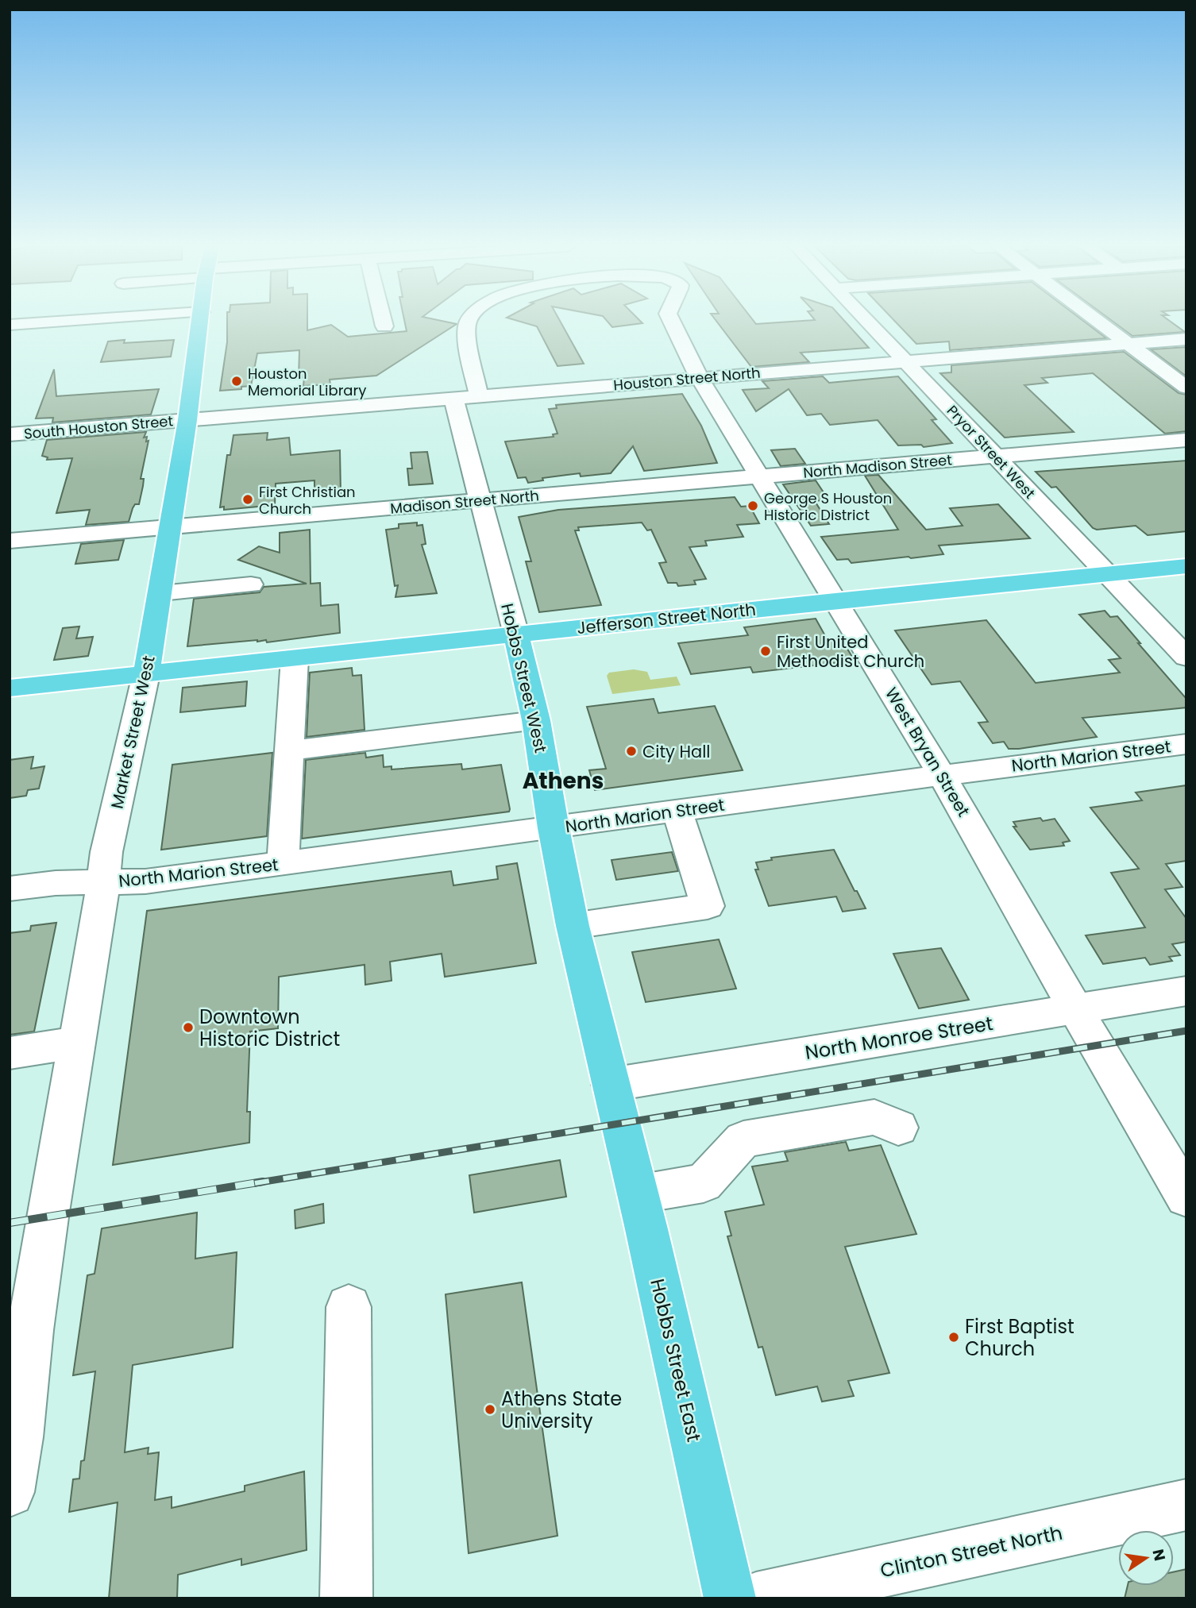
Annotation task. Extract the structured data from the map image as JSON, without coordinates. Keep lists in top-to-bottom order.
{
  "streets": {
    "main road": [
      "Jefferson Street North",
      "Hobbs Street West",
      "Market Street West",
      "Hobbs Street East"
    ],
    "street": [
      "Houston Street North",
      "South Houston Street",
      "Pryor Street West",
      "North Madison Street",
      "Madison Street North",
      "West Bryan Street",
      "North Marion Street",
      "North Monroe Street",
      "Clinton Street North"
    ]
  },
  "crossings": [
    ["Houston Street North", "South Houston Street"],
    ["Houston Street North", "Pryor Street West"],
    ["Houston Street North", "Hobbs Street West"],
    ["Houston Street North", "Market Street West"],
    ["Houston Street North", "West Bryan Street"],
    ["South Houston Street", "Market Street West"],
    ["Pryor Street West", "North Madison Street"],
    ["Pryor Street West", "Jefferson Street North"],
    ["North Madison Street", "Madison Street North"],
    ["North Madison Street", "West Bryan Street"],
    ["Madison Street North", "Hobbs Street West"],
    ["Madison Street North", "Market Street West"],
    ["Madison Street North", "West Bryan Street"],
    ["Jefferson Street North", "Hobbs Street West"],
    ["Jefferson Street North", "Market Street West"],
    ["Jefferson Street North", "West Bryan Street"],
    ["Hobbs Street West", "North Marion Street"],
    ["Hobbs Street West", "North Monroe Street"],
    ["Hobbs Street West", "Hobbs Street East"],
    ["Market Street West", "North Marion Street"],
    ["West Bryan Street", "North Marion Street"],
    ["West Bryan Street", "North Monroe Street"],
    ["North Monroe Street", "Hobbs Street East"]
  ],
  "districts": ["Athens"],
  "places": [
    "Houston Memorial Library",
    "First Christian Church",
    "George S Houston Historic District",
    "First United Methodist Church",
    "City Hall",
    "Downtown Historic District",
    "First Baptist Church",
    "Athens State University"
  ],
  "north": "right"
}
